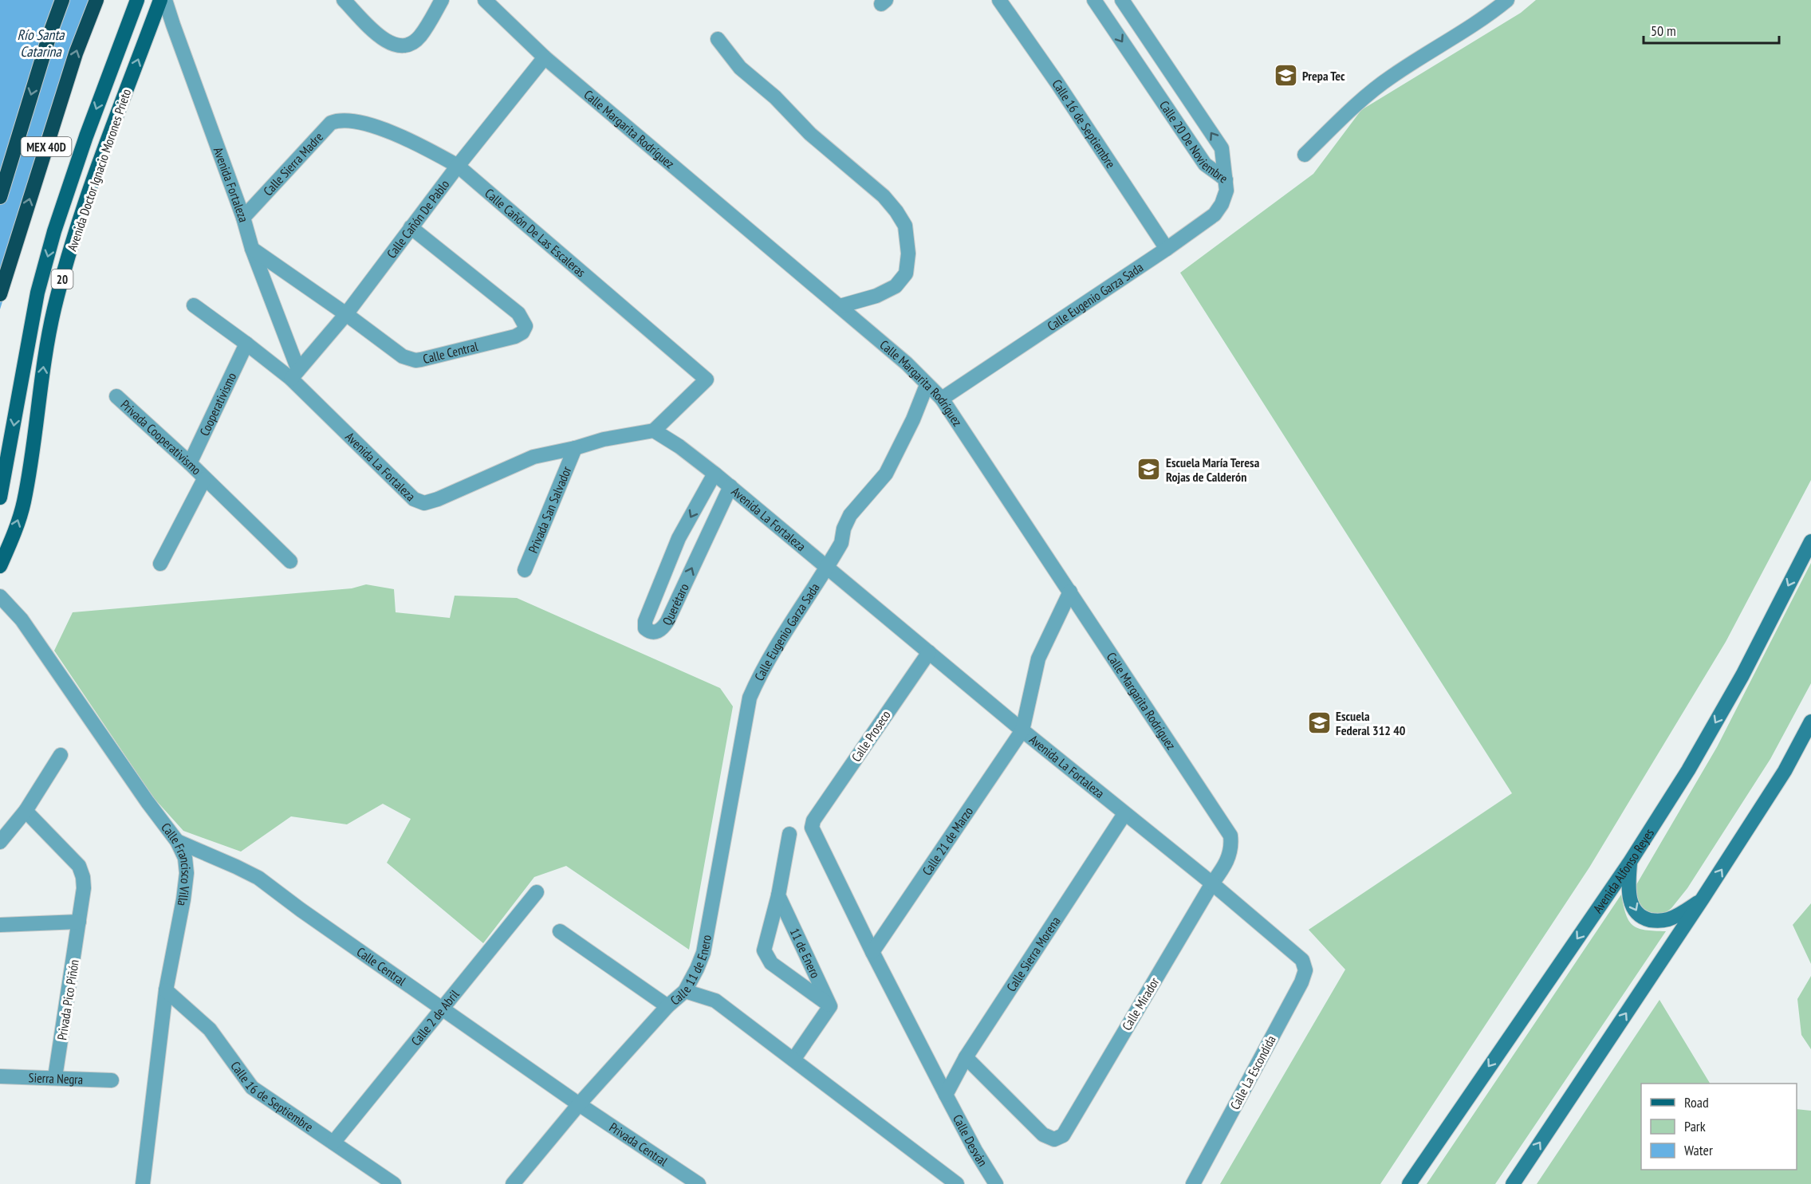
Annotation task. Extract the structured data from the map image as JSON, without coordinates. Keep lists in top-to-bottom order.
{
  "streets": {
    "highway": ["MEX 40D"],
    "main road": ["Avenida Doctor Ignacio Morones Prieto", "20", "Avenida Alfonso Reyes"],
    "street": [
      "Calle 16 de Septiembre",
      "Calle Margarita Rodríguez",
      "Calle 20 De Noviembre",
      "Calle Sierra Madre",
      "Avenida Fortaleza",
      "Calle Cañón De Pablo",
      "Calle Cañón De Las Escaleras",
      "Calle Eugenio Garza Sada",
      "Calle Central",
      "Cooperativismo",
      "Privada Cooperativismo",
      "Avenida La Fortaleza",
      "Privada San Salvador",
      "Querétaro",
      "Calle Proseco",
      "Calle 21 de Marzo",
      "Calle Francisco Villa",
      "11 de Enero",
      "Calle Sierra Morena",
      "Calle 11 de Enero",
      "Privada Pico Piñón",
      "Calle Mirador",
      "Calle 2 de Abril",
      "Calle La Escondida",
      "Sierra Negra",
      "Calle Desván",
      "Privada Central"
    ]
  },
  "crossings": [
    ["Calle 16 de Septiembre", "Calle Eugenio Garza Sada"],
    ["Calle 16 de Septiembre", "Calle Francisco Villa"],
    ["Calle 16 de Septiembre", "Calle 2 de Abril"],
    ["Calle Margarita Rodríguez", "Calle Cañón De Pablo"],
    ["Calle Margarita Rodríguez", "Calle Eugenio Garza Sada"],
    ["Calle Margarita Rodríguez", "Calle Mirador"],
    ["Calle 20 De Noviembre", "Calle Eugenio Garza Sada"],
    ["Calle Sierra Madre", "Avenida Fortaleza"],
    ["Calle Sierra Madre", "Calle Cañón De Las Escaleras"],
    ["Avenida Fortaleza", "Calle Cañón De Pablo"],
    ["Avenida Fortaleza", "Calle Central"],
    ["Avenida Fortaleza", "Avenida La Fortaleza"],
    ["Calle Cañón De Pablo", "Calle Cañón De Las Escaleras"],
    ["Calle Cañón De Pablo", "Calle Central"],
    ["Calle Cañón De Pablo", "Avenida La Fortaleza"],
    ["Calle Cañón De Las Escaleras", "Avenida La Fortaleza"],
    ["Calle Eugenio Garza Sada", "Avenida La Fortaleza"],
    ["Calle Eugenio Garza Sada", "Calle 11 de Enero"],
    ["Calle Central", "Calle Francisco Villa"],
    ["Calle Central", "Calle 11 de Enero"],
    ["Calle Central", "Calle 2 de Abril"],
    ["Calle Central", "Privada Central"],
    ["Cooperativismo", "Privada Cooperativismo"],
    ["Cooperativismo", "Avenida La Fortaleza"],
    ["Avenida La Fortaleza", "Privada San Salvador"],
    ["Avenida La Fortaleza", "Querétaro"],
    ["Avenida La Fortaleza", "Calle Proseco"],
    ["Avenida La Fortaleza", "Calle 21 de Marzo"],
    ["Avenida La Fortaleza", "Calle Sierra Morena"],
    ["Avenida La Fortaleza", "Calle Mirador"],
    ["Avenida La Fortaleza", "Calle La Escondida"],
    ["Calle Proseco", "Calle Desván"],
    ["Calle 21 de Marzo", "Calle Desván"],
    ["Calle Sierra Morena", "Calle Mirador"],
    ["Calle Sierra Morena", "Calle Desván"],
    ["Calle 11 de Enero", "Privada Central"],
    ["Privada Pico Piñón", "Sierra Negra"]
  ],
  "water": ["Río Santa Catarina"],
  "places": {
    "school or university": ["Prepa Tec", "Escuela María Teresa Rojas de Calderón", "Escuela Federal 312 40"]
  },
  "legend": ["Road", "Park", "Water"],
  "scale_bar": "50 m"
}
